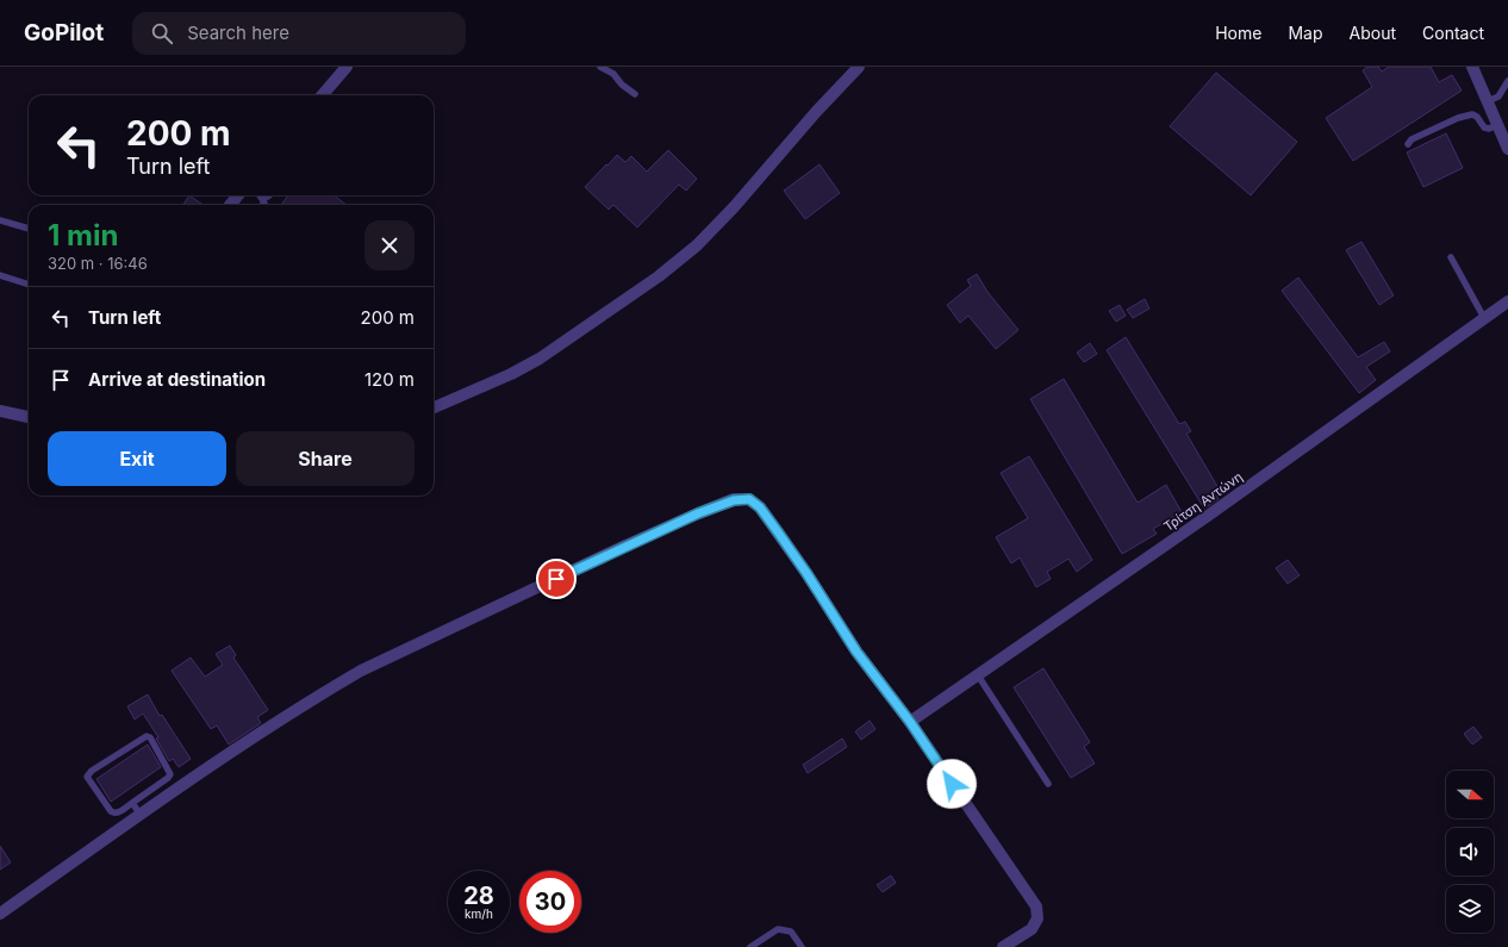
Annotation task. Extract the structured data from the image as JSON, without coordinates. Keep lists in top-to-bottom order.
{
  "streets": {
    "street": ["Τρίτση Αντώνη"]
  },
  "north": "right",
  "page": {
    "header": "GoPilot",
    "search": "Search here",
    "nav": [
      "Home",
      "Map",
      "About",
      "Contact"
    ],
    "turn": ["200 m", "Turn left"],
    "heading": ["1 min", "320 m · 16:46"],
    "list": [
      {
        "name": "Turn left",
        "value": "200 m"
      },
      {
        "name": "Arrive at destination",
        "value": "120 m"
      }
    ],
    "buttons": ["Exit", "Share"],
    "speed": "28 km/h",
    "limit": "30"
  }
}
